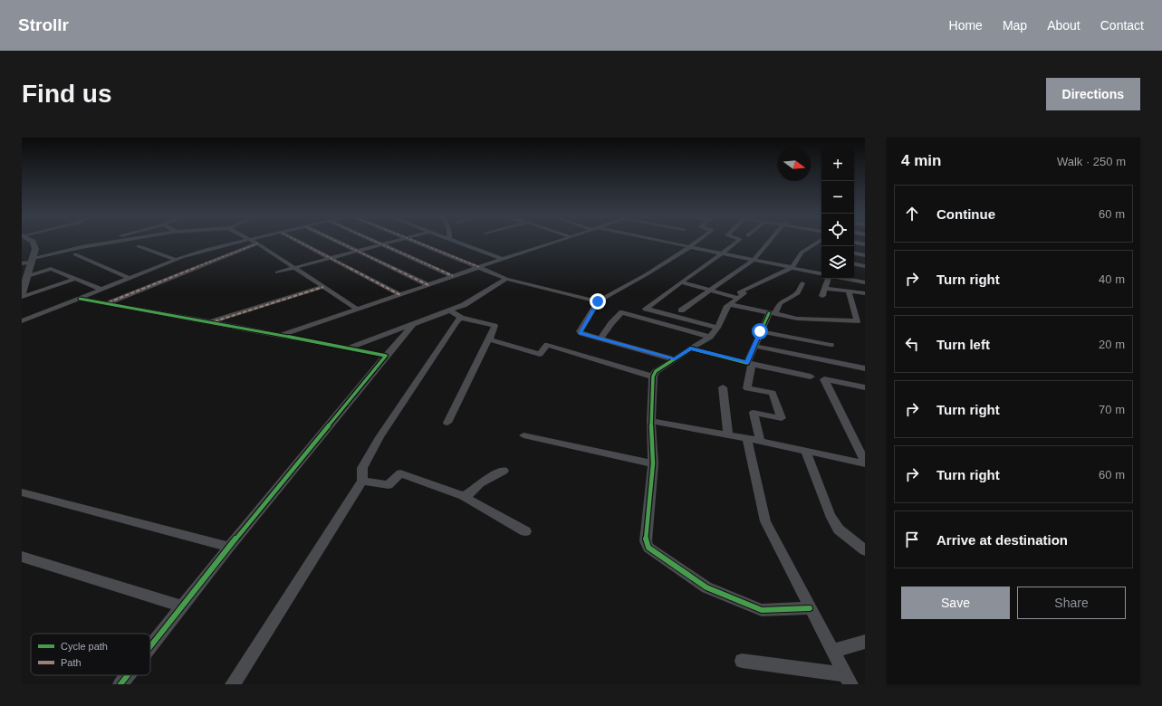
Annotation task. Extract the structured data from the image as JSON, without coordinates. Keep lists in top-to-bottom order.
{
  "legend": ["Cycle path", "Path"],
  "north": "right",
  "page": {
    "header": "Strollr",
    "nav": [
      "Home",
      "Map",
      "About",
      "Contact"
    ],
    "buttons": [
      "Directions",
      ["Save", "Share"]
    ],
    "title": "Find us",
    "heading": ["4 min", "Walk · 250 m"],
    "map_buttons": ["+", "−"],
    "list": [
      ["Continue", "60 m"],
      ["Turn right", "40 m"],
      ["Turn left", "20 m"],
      ["Turn right", "70 m"],
      ["Turn right", "60 m"],
      "Arrive at destination"
    ]
  }
}
